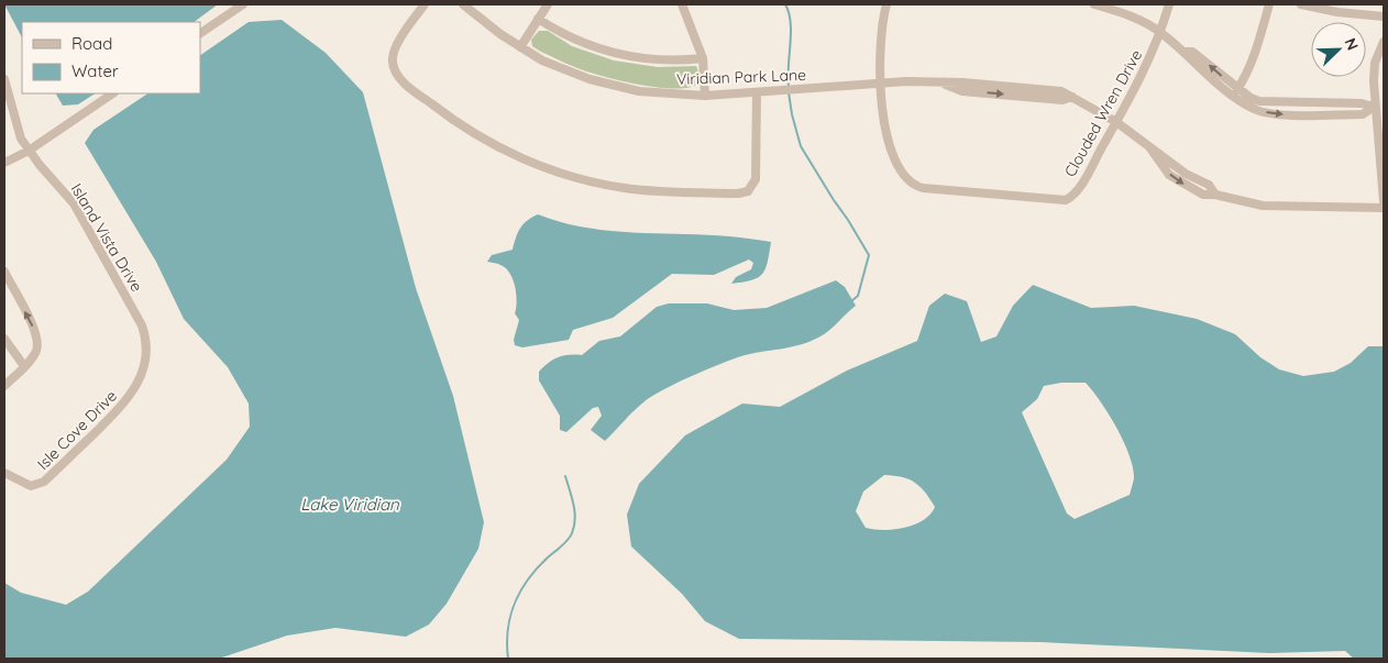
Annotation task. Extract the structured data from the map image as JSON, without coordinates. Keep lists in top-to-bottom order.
{
  "streets": {
    "street": [
      "Viridian Park Lane",
      "Clouded Wren Drive",
      "Island Vista Drive",
      "Isle Cove Drive"
    ]
  },
  "crossings": [
    ["Viridian Park Lane", "Clouded Wren Drive"],
    ["Island Vista Drive", "Isle Cove Drive"]
  ],
  "water": ["Lake Viridian"],
  "legend": ["Road", "Water"],
  "north": "top right"
}
